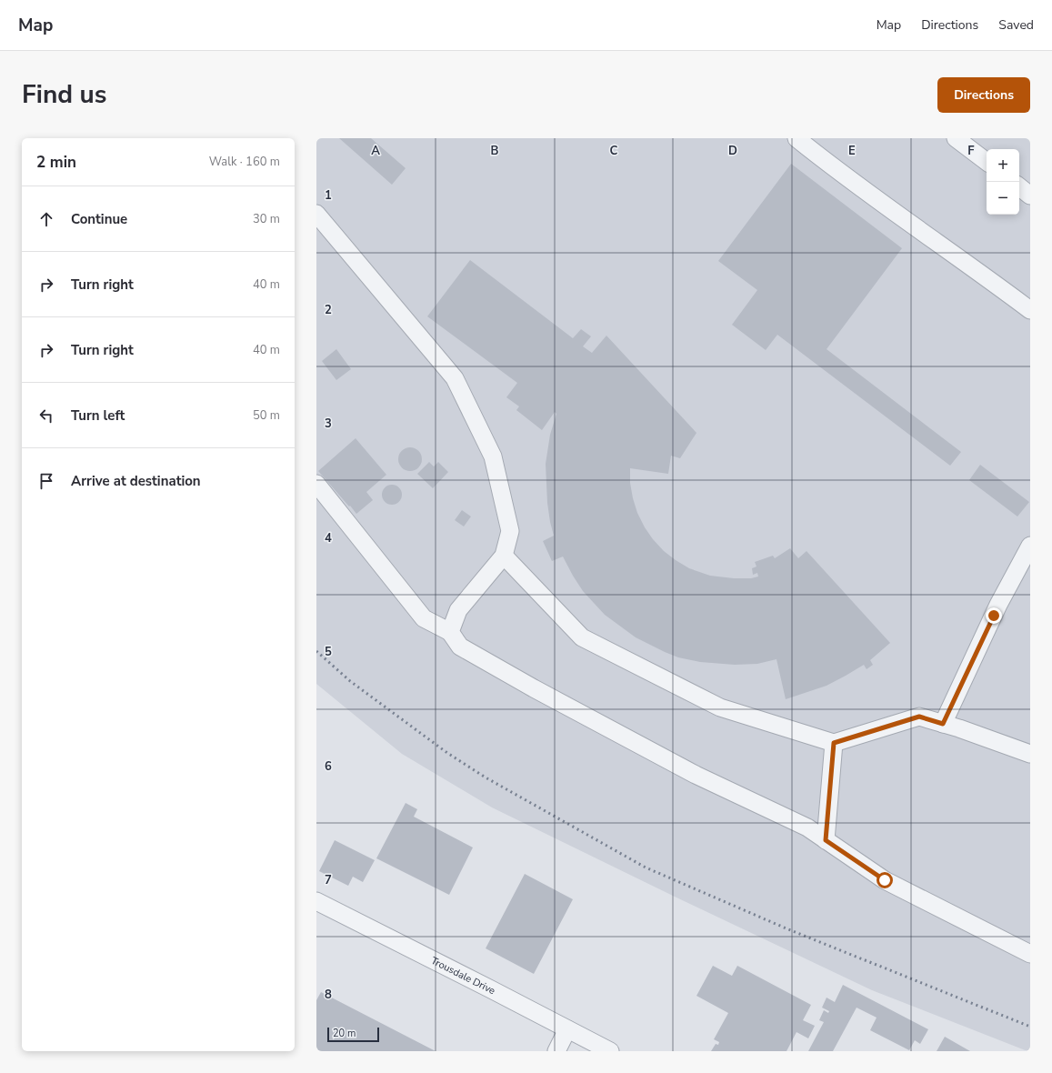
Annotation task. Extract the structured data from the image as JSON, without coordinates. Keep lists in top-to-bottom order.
{
  "streets": {
    "street": ["Trousdale Drive"]
  },
  "scale_bar": "20 m",
  "page": {
    "header": "Map",
    "nav": ["Map", "Directions", "Saved"],
    "title": "Find us",
    "buttons": "Directions",
    "heading": ["2 min", "Walk · 160 m"],
    "map_buttons": ["+", "−"],
    "list": [
      ["Continue", "30 m"],
      ["Turn right", "40 m"],
      ["Turn right", "40 m"],
      ["Turn left", "50 m"],
      "Arrive at destination"
    ],
    "scale": "20 m"
  },
  "grid": {
    "columns": [
      "A",
      "B",
      "C",
      "D",
      "E",
      "F"
    ],
    "rows": [
      "1",
      "2",
      "3",
      "4",
      "5",
      "6",
      "7",
      "8"
    ]
  }
}
